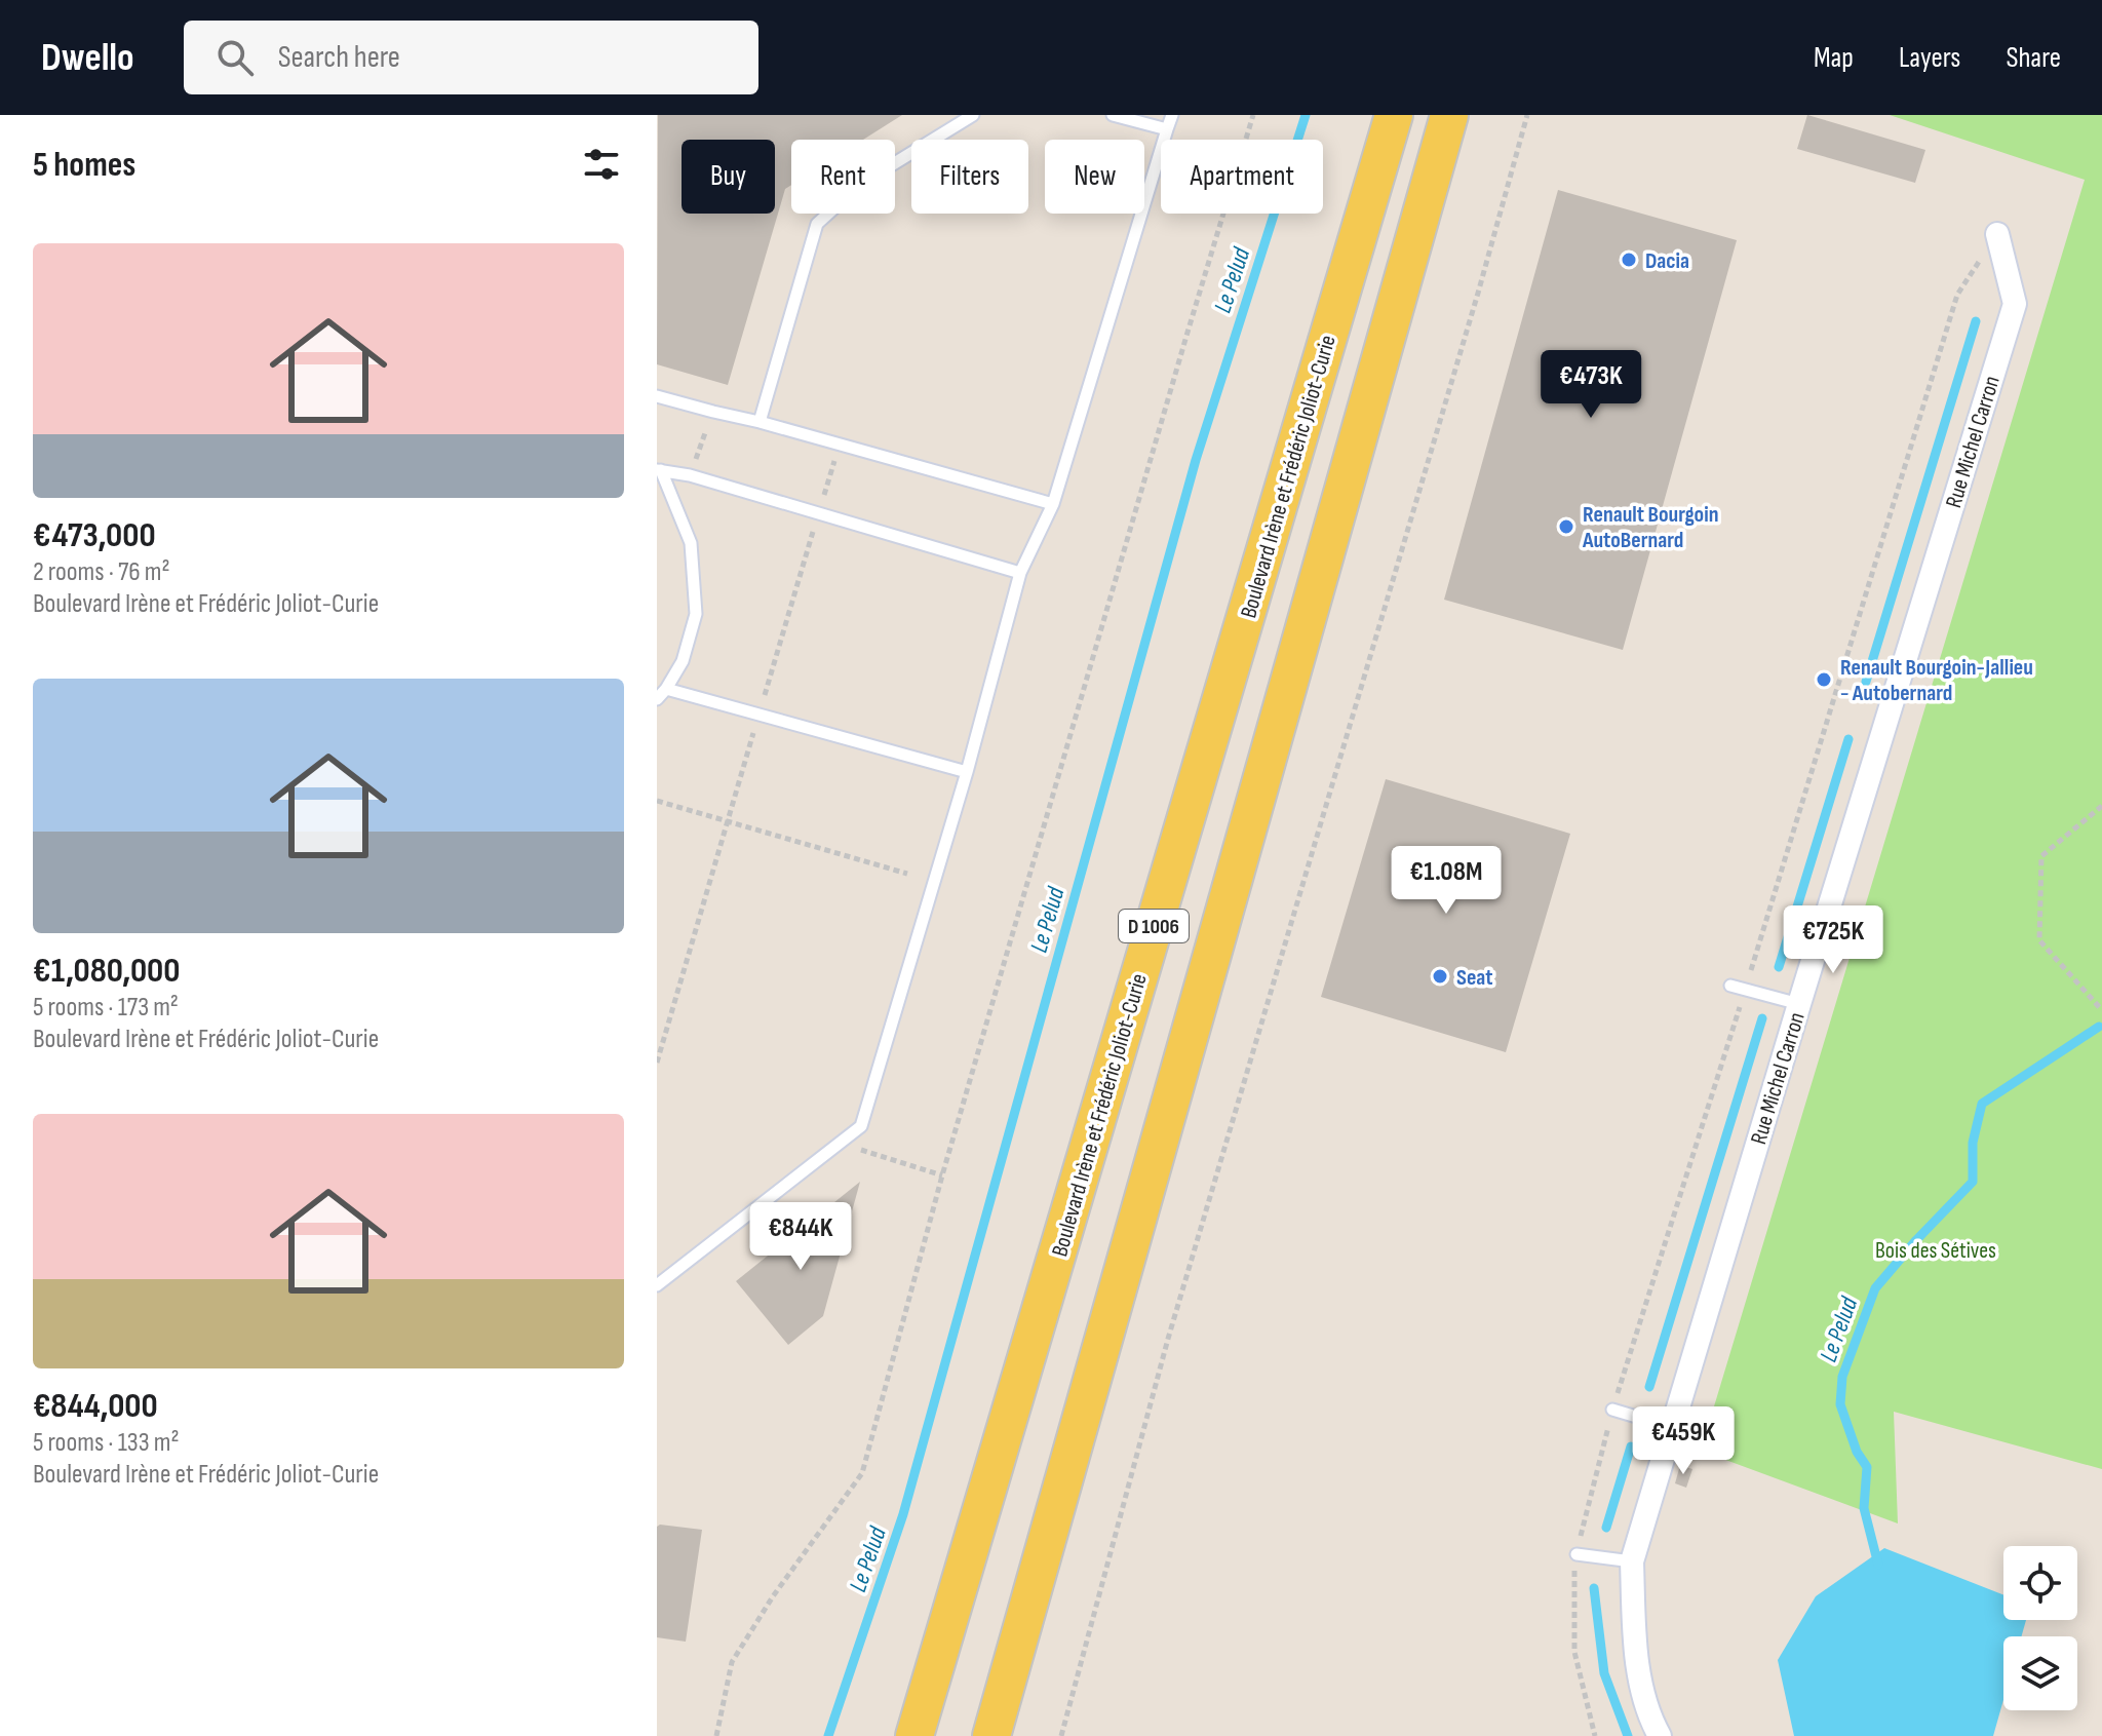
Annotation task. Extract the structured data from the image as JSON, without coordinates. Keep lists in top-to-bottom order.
{
  "streets": {
    "main road": ["Boulevard Irène et Frédéric Joliot-Curie", "D 1006"],
    "street": ["Rue Michel Carron"]
  },
  "water": ["Le Pelud"],
  "parks": ["Bois des Sétives"],
  "places": [
    "Dacia",
    "Renault Bourgoin AutoBernard",
    "Renault Bourgoin-Jallieu - Autobernard",
    "Seat"
  ],
  "page": {
    "header": "Dwello",
    "search": "Search here",
    "nav": ["Map", "Layers", "Share"],
    "heading": "5 homes",
    "chip": [
      "Buy",
      "Rent",
      "Filters",
      "New",
      "Apartment"
    ],
    "list": [
      {
        "name": "€473,000",
        "note": "2 rooms · 76 m² · Boulevard Irène et Frédéric Joliot-Curie"
      },
      {
        "name": "€1,080,000",
        "note": "5 rooms · 173 m² · Boulevard Irène et Frédéric Joliot-Curie"
      },
      {
        "name": "€844,000",
        "note": "5 rooms · 133 m² · Boulevard Irène et Frédéric Joliot-Curie"
      }
    ],
    "price": [
      "€473K",
      "€1.08M",
      "€725K",
      "€844K",
      "€459K"
    ]
  }
}
